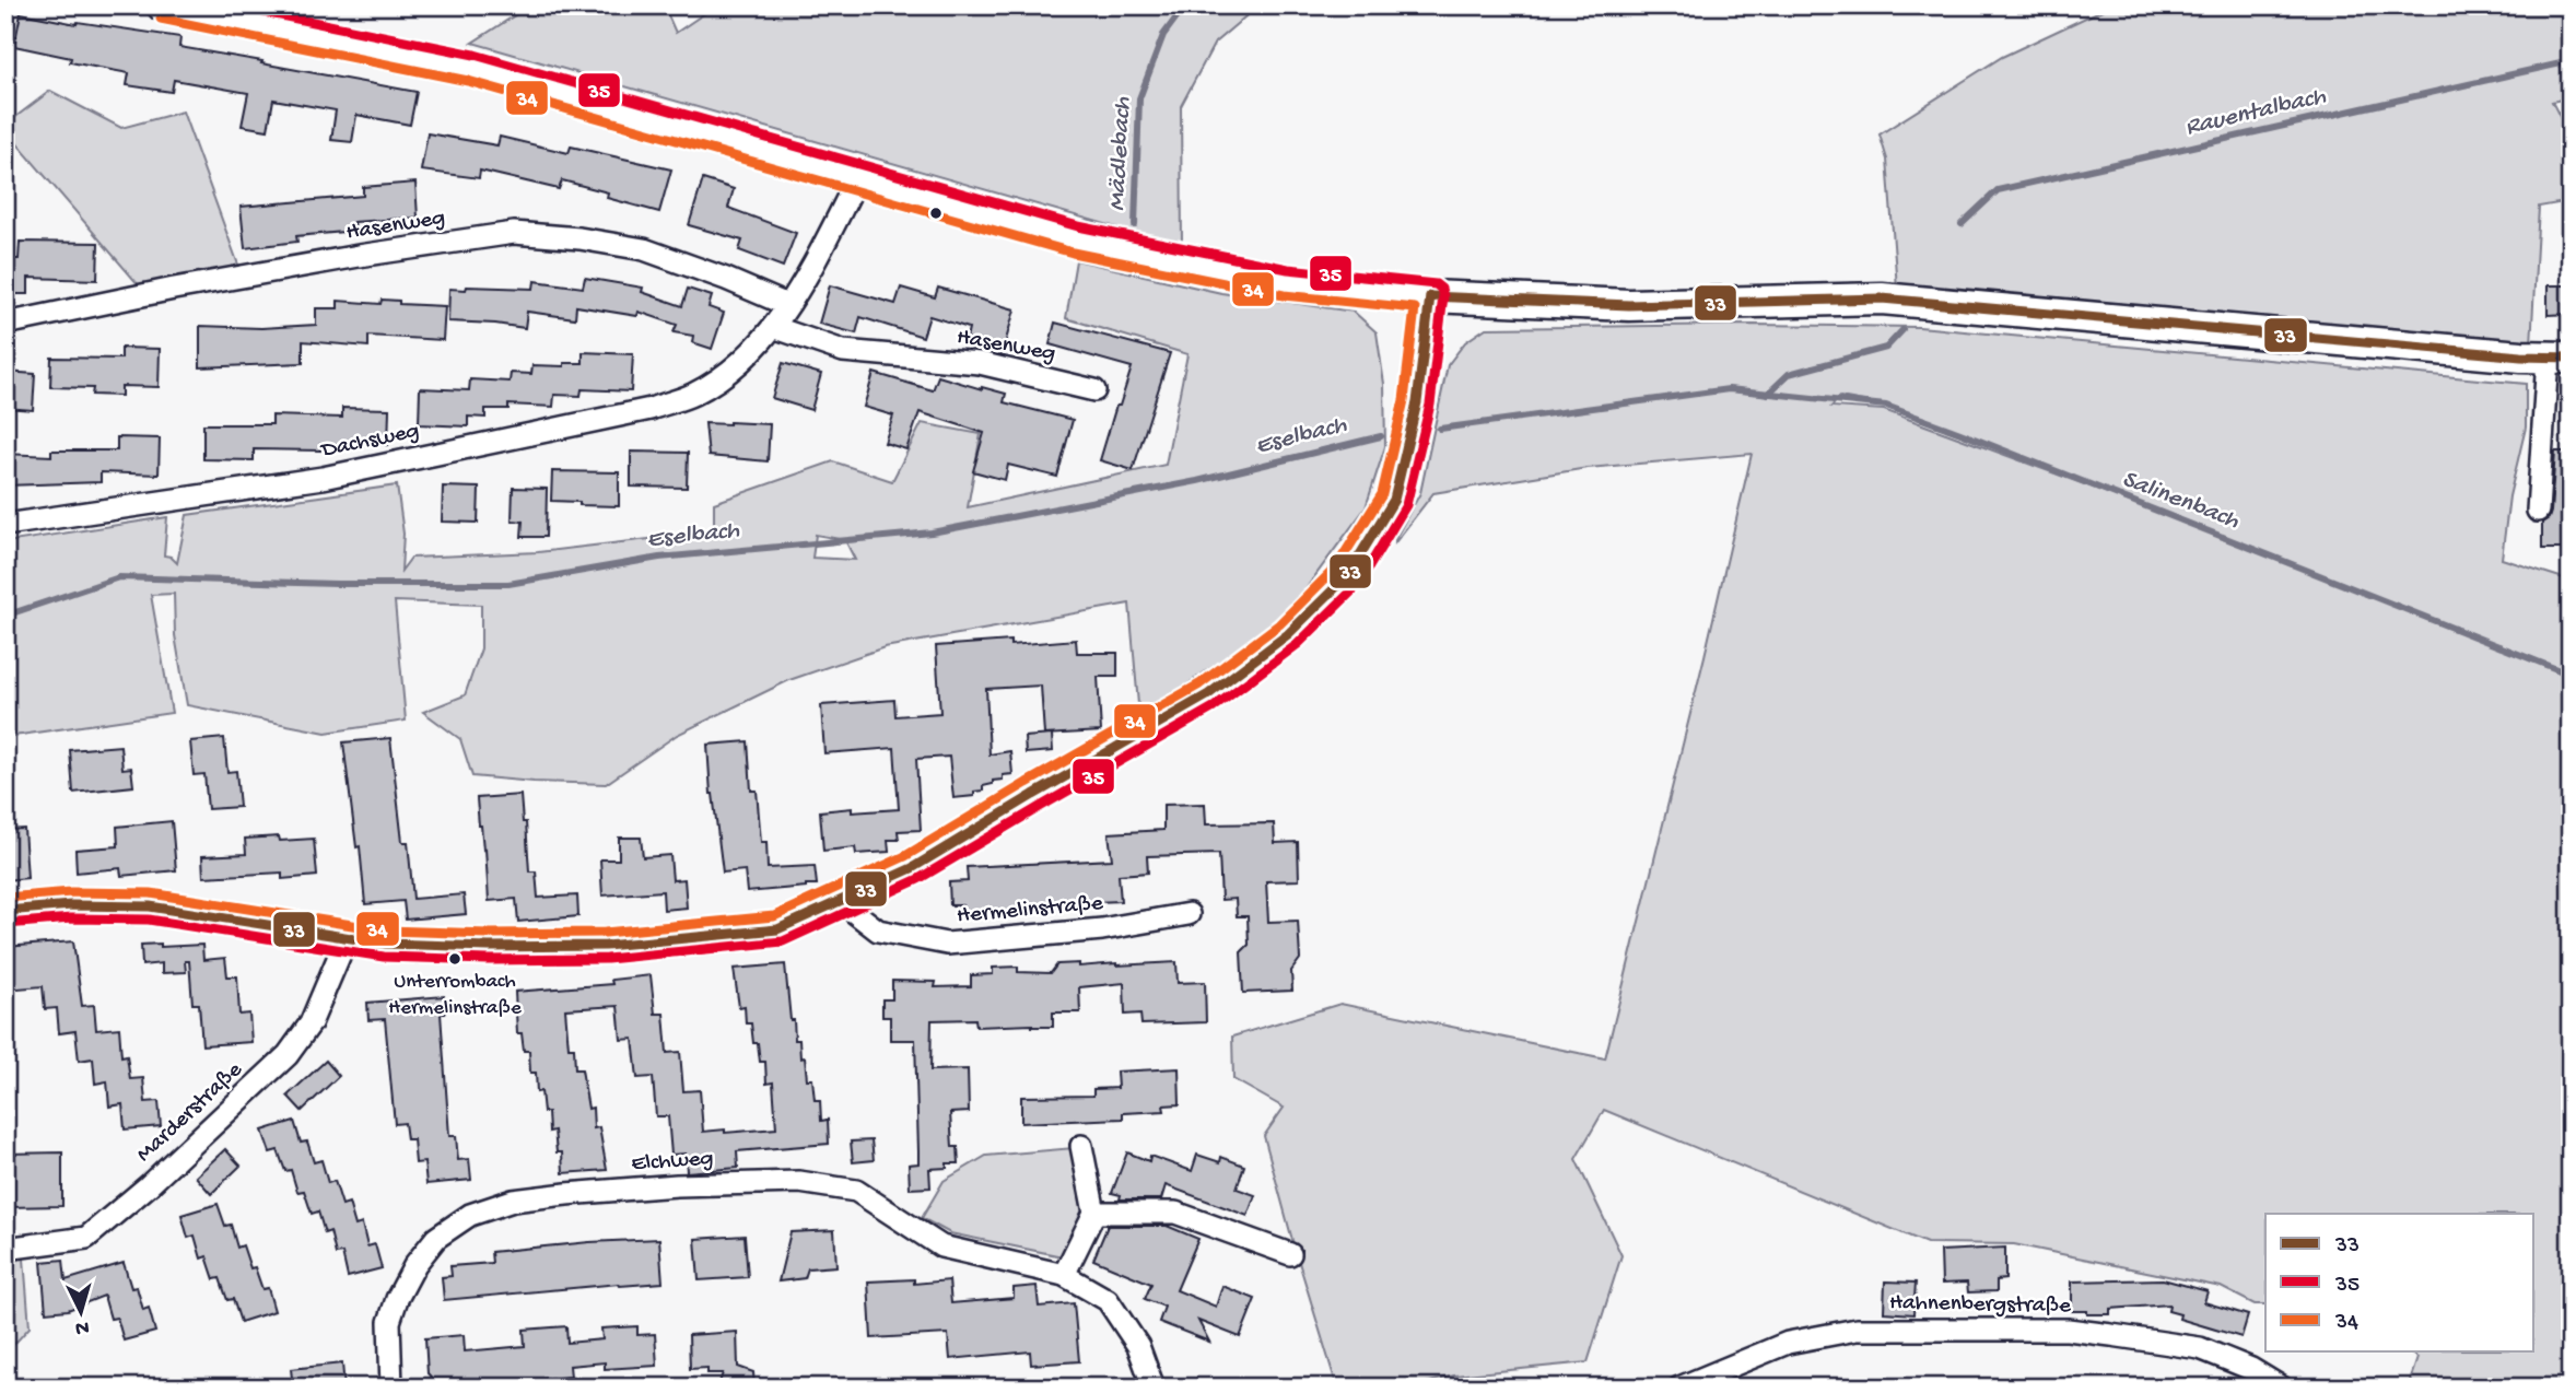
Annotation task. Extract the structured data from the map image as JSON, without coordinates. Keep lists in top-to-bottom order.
{
  "streets": {
    "street": [
      "Hasenweg",
      "Dachsweg",
      "Hermelinstraße",
      "Marderstraße",
      "Elchweg",
      "Hahnenbergstraße"
    ]
  },
  "crossings": [
    ["Hasenweg", "Dachsweg"]
  ],
  "water": [
    "Rauentalbach",
    "Mädlebach",
    "Eselbach",
    "Salinenbach"
  ],
  "places": ["Unterrombach Hermelinstraße"],
  "lines": ["transit line 35", "transit line 34", "transit line 33"],
  "legend": ["33", "35", "34"],
  "north": "bottom"
}
